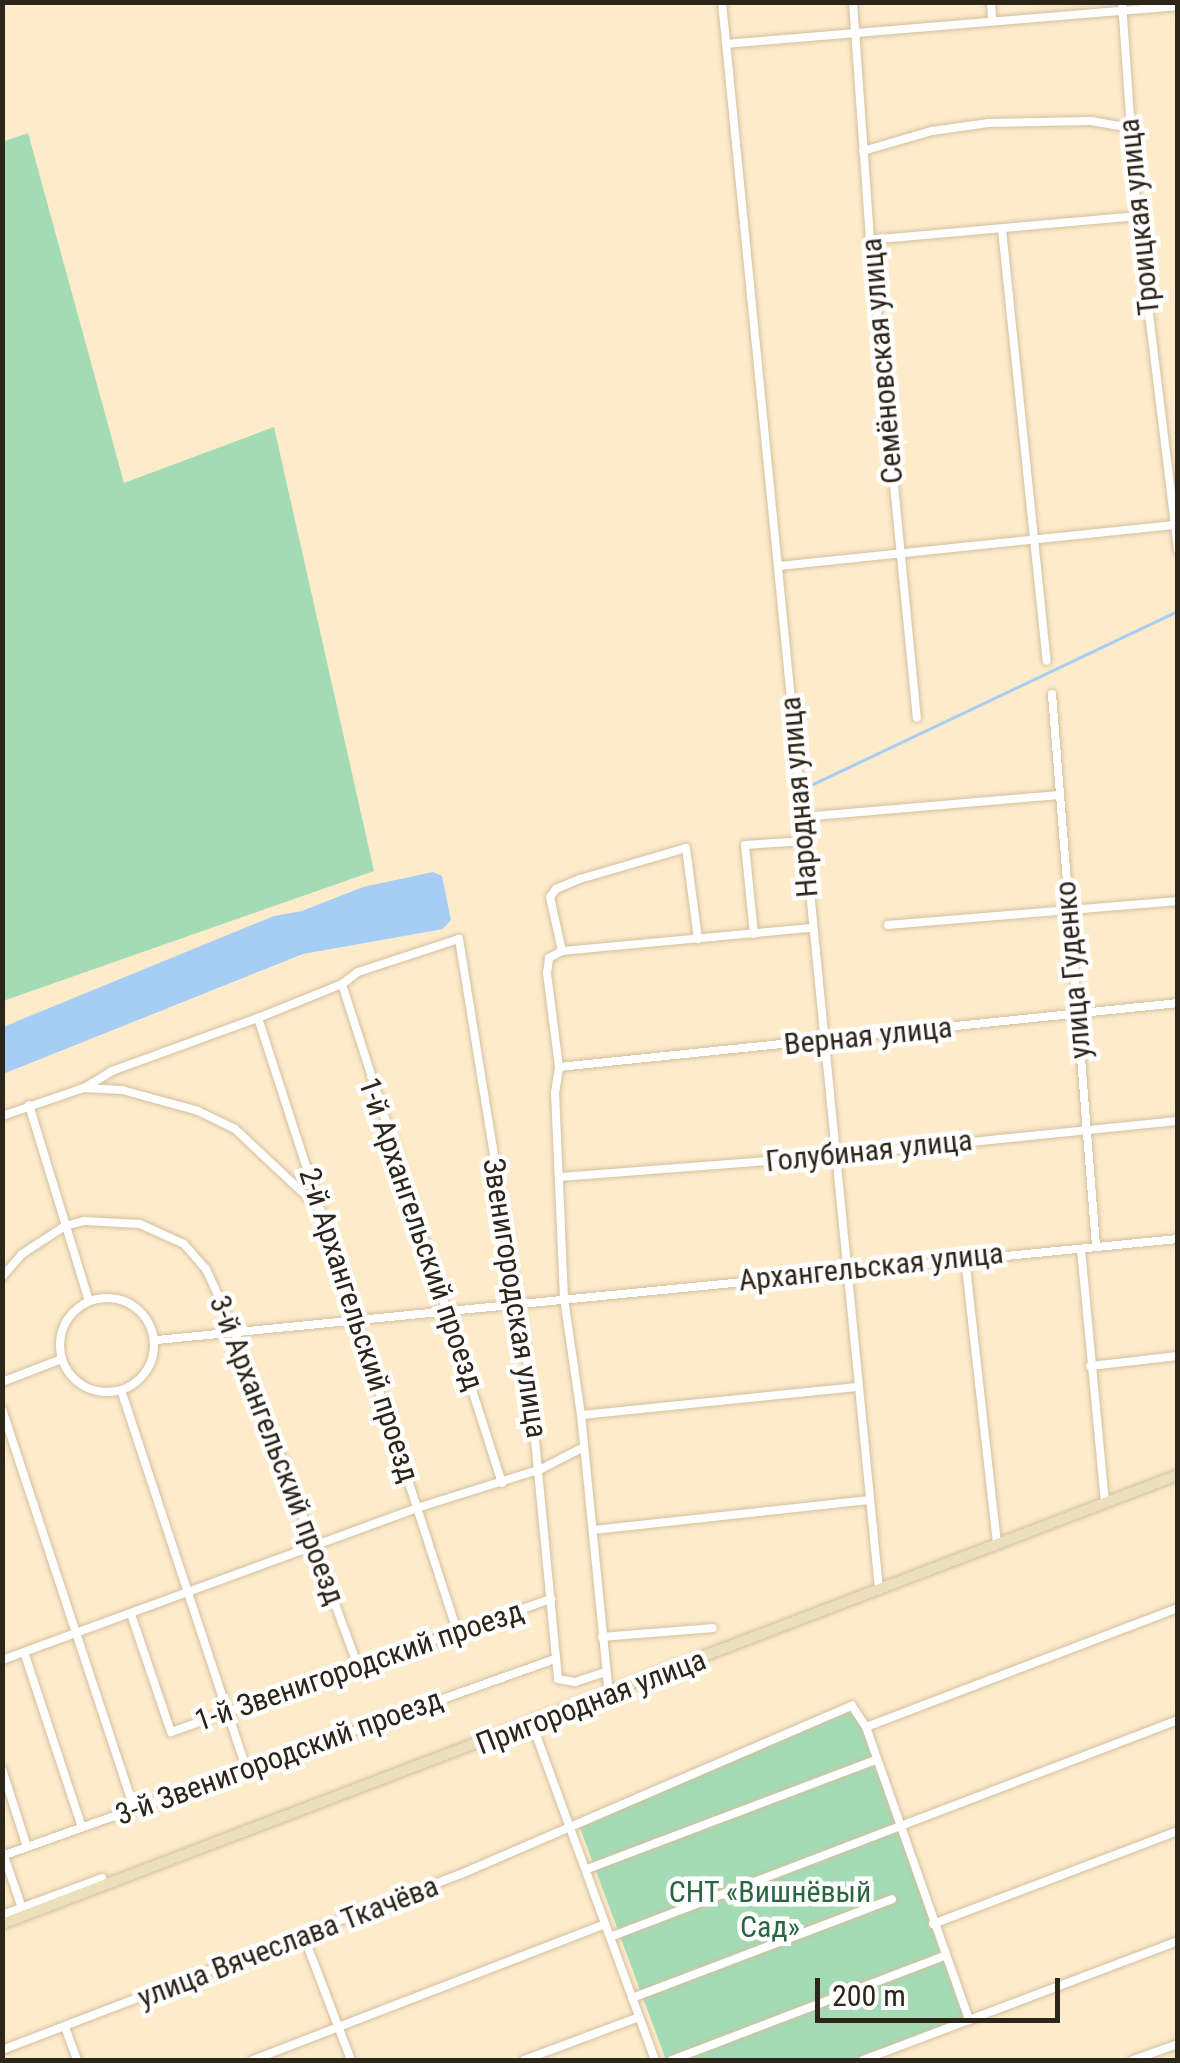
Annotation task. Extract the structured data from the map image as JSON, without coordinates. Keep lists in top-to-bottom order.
{
  "streets": {
    "street": [
      "Троицкая улица",
      "Семёновская улица",
      "Народная улица",
      "улица Гуденко",
      "Верная улица",
      "Голубиная улица",
      "1-й Архангельский проезд",
      "Архангельская улица",
      "Звенигородская улица",
      "2-й Архангельский проезд",
      "3-й Архангельский проезд",
      "1-й Звенигородский проезд",
      "Пригородная улица",
      "3-й Звенигородский проезд",
      "улица Вячеслава Ткачёва"
    ]
  },
  "crossings": [
    ["Народная улица", "Верная улица"],
    ["Народная улица", "Голубиная улица"],
    ["Народная улица", "Архангельская улица"],
    ["Народная улица", "Пригородная улица"],
    ["улица Гуденко", "Верная улица"],
    ["улица Гуденко", "Голубиная улица"],
    ["улица Гуденко", "Архангельская улица"],
    ["Верная улица", "Звенигородская улица"],
    ["Голубиная улица", "Звенигородская улица"],
    ["1-й Архангельский проезд", "Звенигородская улица"],
    ["Архангельская улица", "Звенигородская улица"],
    ["Звенигородская улица", "1-й Звенигородский проезд"],
    ["Звенигородская улица", "Пригородная улица"],
    ["Звенигородская улица", "3-й Звенигородский проезд"],
    ["2-й Архангельский проезд", "1-й Звенигородский проезд"],
    ["3-й Архангельский проезд", "1-й Звенигородский проезд"]
  ],
  "parks": ["СНТ «Вишнёвый Cад»"],
  "scale_bar": "200 m"
}
